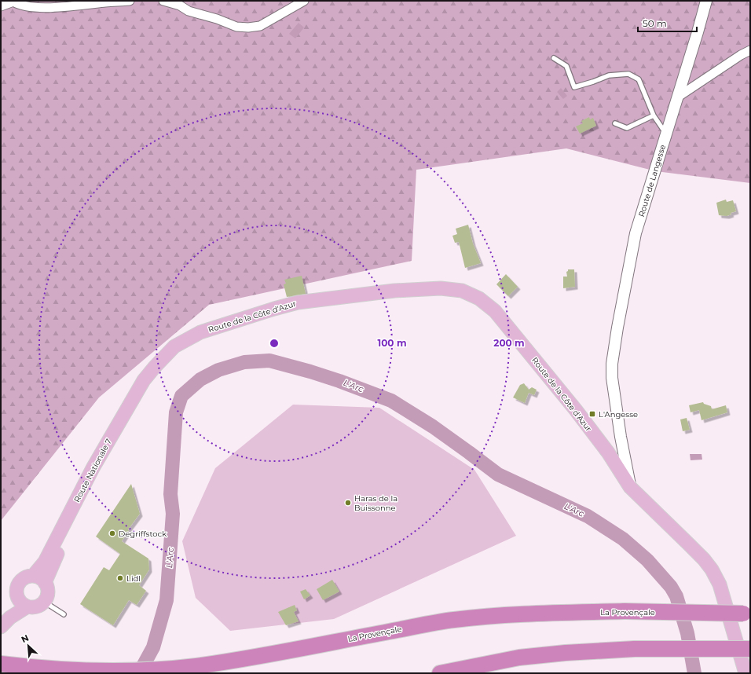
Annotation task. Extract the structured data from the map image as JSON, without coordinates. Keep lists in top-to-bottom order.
{
  "streets": {
    "highway": ["La Provençale"],
    "main road": ["Route de la Côte d'Azur", "Route Nationale 7"],
    "street": ["Route de Langesse"]
  },
  "crossings": [
    ["Route de Langesse", "Route de la Côte d'Azur"],
    ["Route de la Côte d'Azur", "Route Nationale 7"]
  ],
  "water": ["L'Arc"],
  "places": {
    "transit": ["L'Angesse"],
    "other": ["Haras de la Buissonne", "Degriffstock", "Lidl"]
  },
  "scale_bar": "50 m",
  "north": "top left",
  "rings": ["100 m", "200 m"]
}
